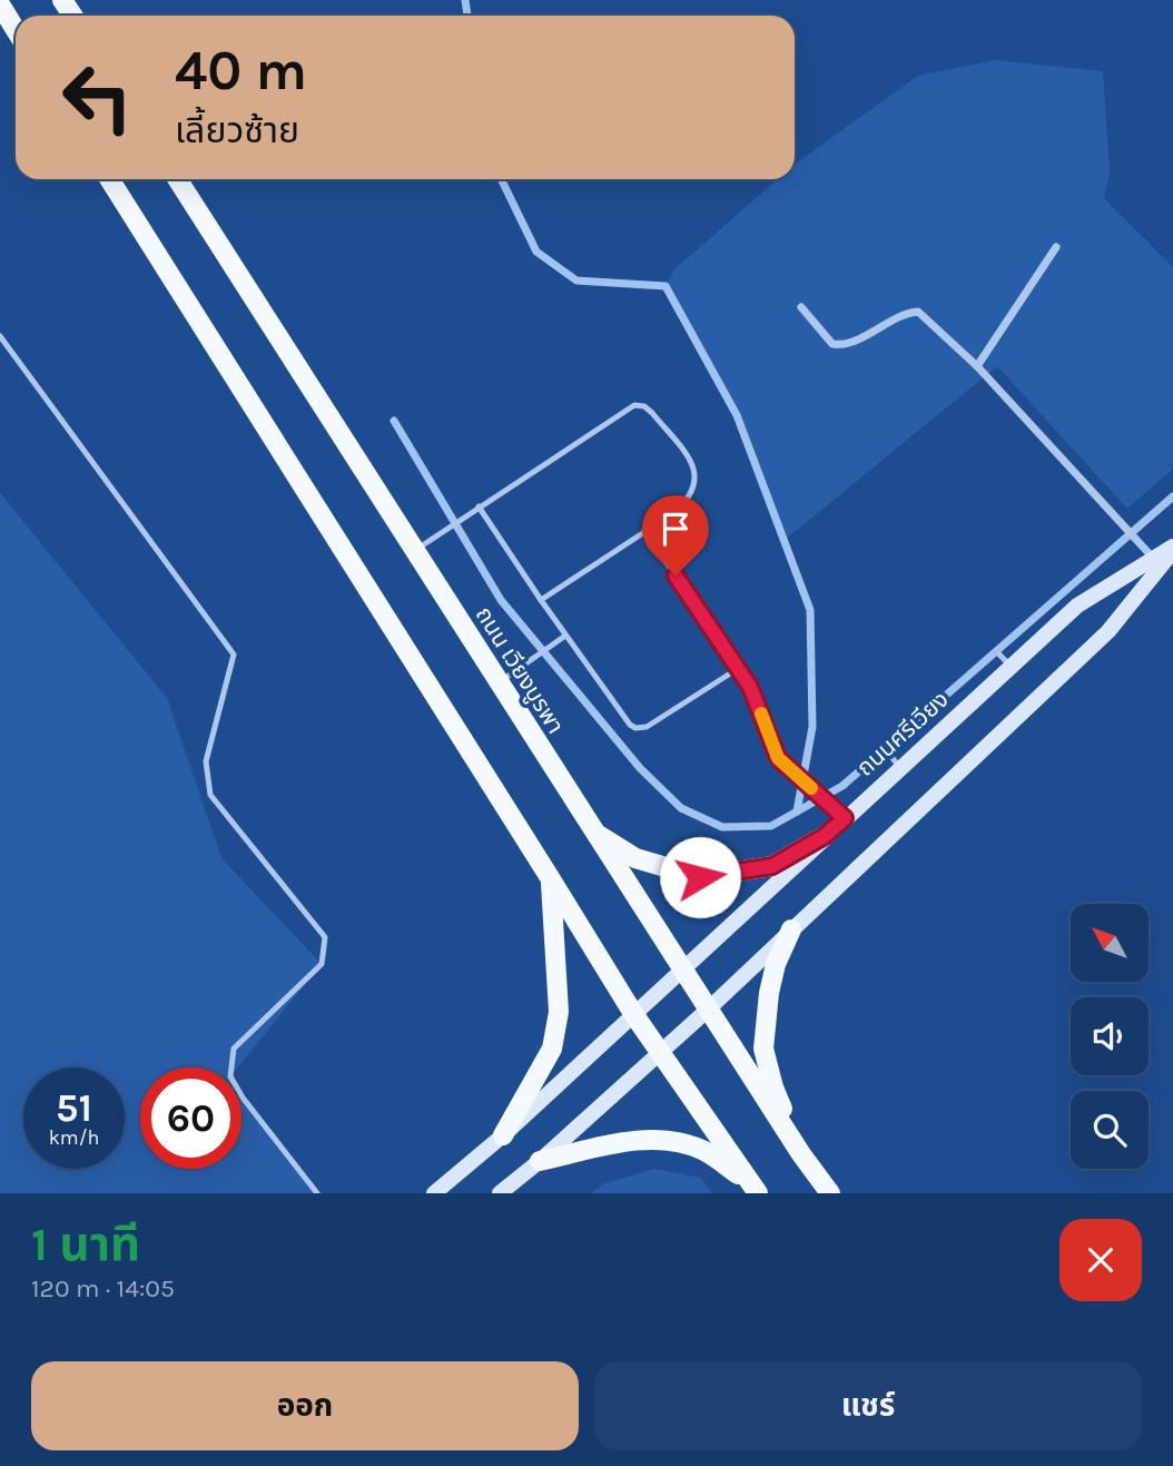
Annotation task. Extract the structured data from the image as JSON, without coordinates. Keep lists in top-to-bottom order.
{
  "streets": {
    "main road": ["ถนน เวียงบูรพา", "ถนนศรีเวียง"]
  },
  "crossings": [
    ["ถนน เวียงบูรพา", "ถนนศรีเวียง"]
  ],
  "north": "top left",
  "page": {
    "turn": ["40 m", "เลี้ยวซ้าย"],
    "speed": "51 km/h",
    "limit": "60",
    "heading": ["1 นาที", "120 m · 14:05"],
    "buttons": ["ออก", "แชร์"]
  }
}
